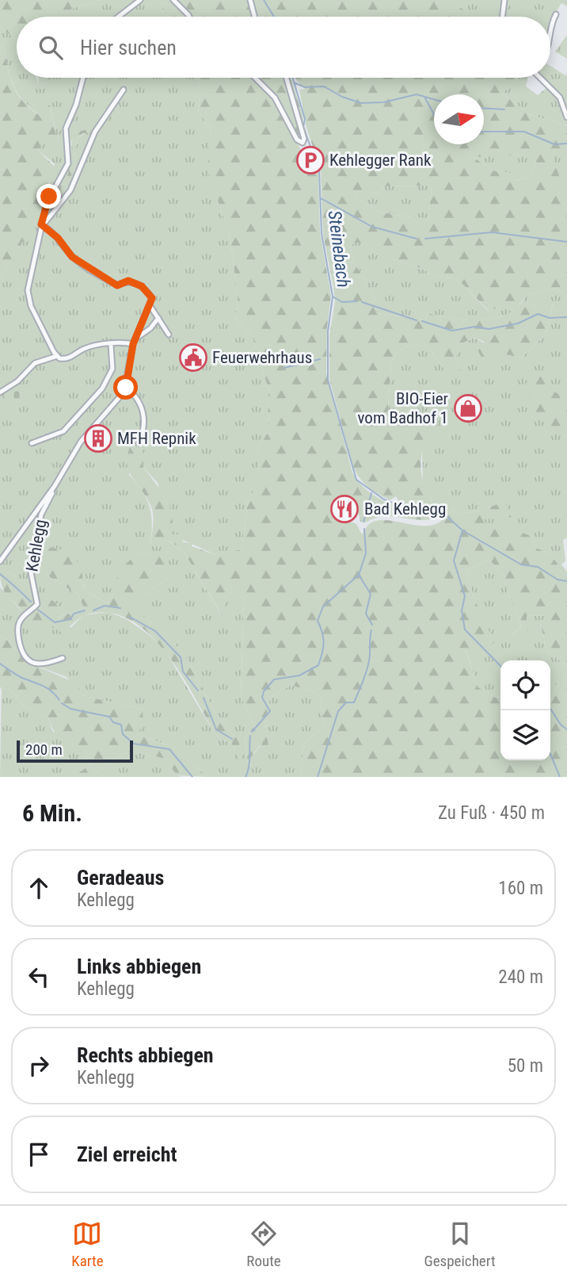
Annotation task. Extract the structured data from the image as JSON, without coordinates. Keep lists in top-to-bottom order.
{
  "streets": {
    "street": ["Kehlegg"]
  },
  "water": ["Steinebach"],
  "places": {
    "parking": ["Kehlegger Rank"],
    "public building": ["Feuerwehrhaus"],
    "shop": ["BIO-Eier vom Badhof 1"],
    "building": ["MFH Repnik"],
    "restaurant": ["Bad Kehlegg"]
  },
  "scale_bar": "200 m",
  "north": "right",
  "page": {
    "search": "Hier suchen",
    "scale": "200 m",
    "heading": ["6 Min.", "Zu Fuß · 450 m"],
    "list": [
      ["Geradeaus", "Kehlegg", "160 m"],
      ["Links abbiegen", "Kehlegg", "240 m"],
      ["Rechts abbiegen", "Kehlegg", "50 m"],
      "Ziel erreicht"
    ],
    "nav": ["Karte", "Route", "Gespeichert"]
  }
}
